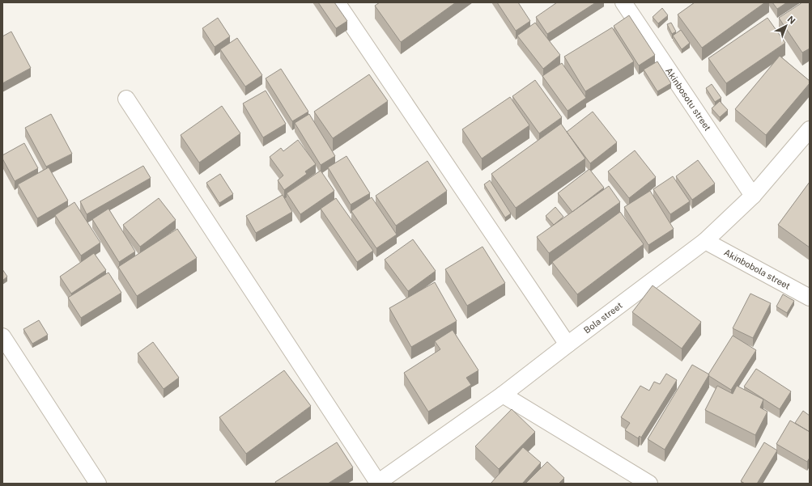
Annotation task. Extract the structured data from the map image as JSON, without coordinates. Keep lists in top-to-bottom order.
{
  "streets": {
    "street": ["Akinbosotu street", "Akinbobola street", "Bola street"]
  },
  "crossings": [
    ["Akinbosotu street", "Bola street"],
    ["Akinbobola street", "Bola street"]
  ],
  "north": "top right"
}
